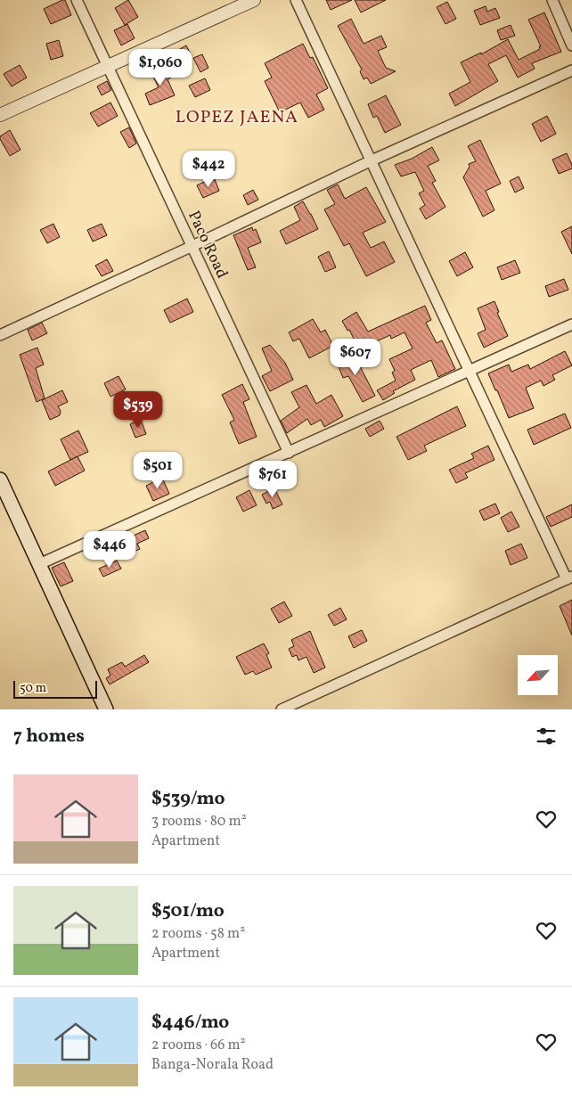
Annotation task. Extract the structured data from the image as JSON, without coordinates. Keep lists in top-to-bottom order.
{
  "streets": {
    "street": ["Paco Road"]
  },
  "districts": ["LOPEZ JAENA"],
  "scale_bar": "50 m",
  "north": "bottom left",
  "page": {
    "price": [
      "$1,060",
      "$442",
      "$607",
      "$539",
      "$501",
      "$761",
      "$446"
    ],
    "scale": "50 m",
    "heading": "7 homes",
    "list": [
      {
        "name": "$539/mo",
        "note": "3 rooms · 80 m² · Apartment"
      },
      {
        "name": "$501/mo",
        "note": "2 rooms · 58 m² · Apartment"
      },
      {
        "name": "$446/mo",
        "note": "2 rooms · 66 m² · Banga-Norala Road"
      }
    ]
  }
}
